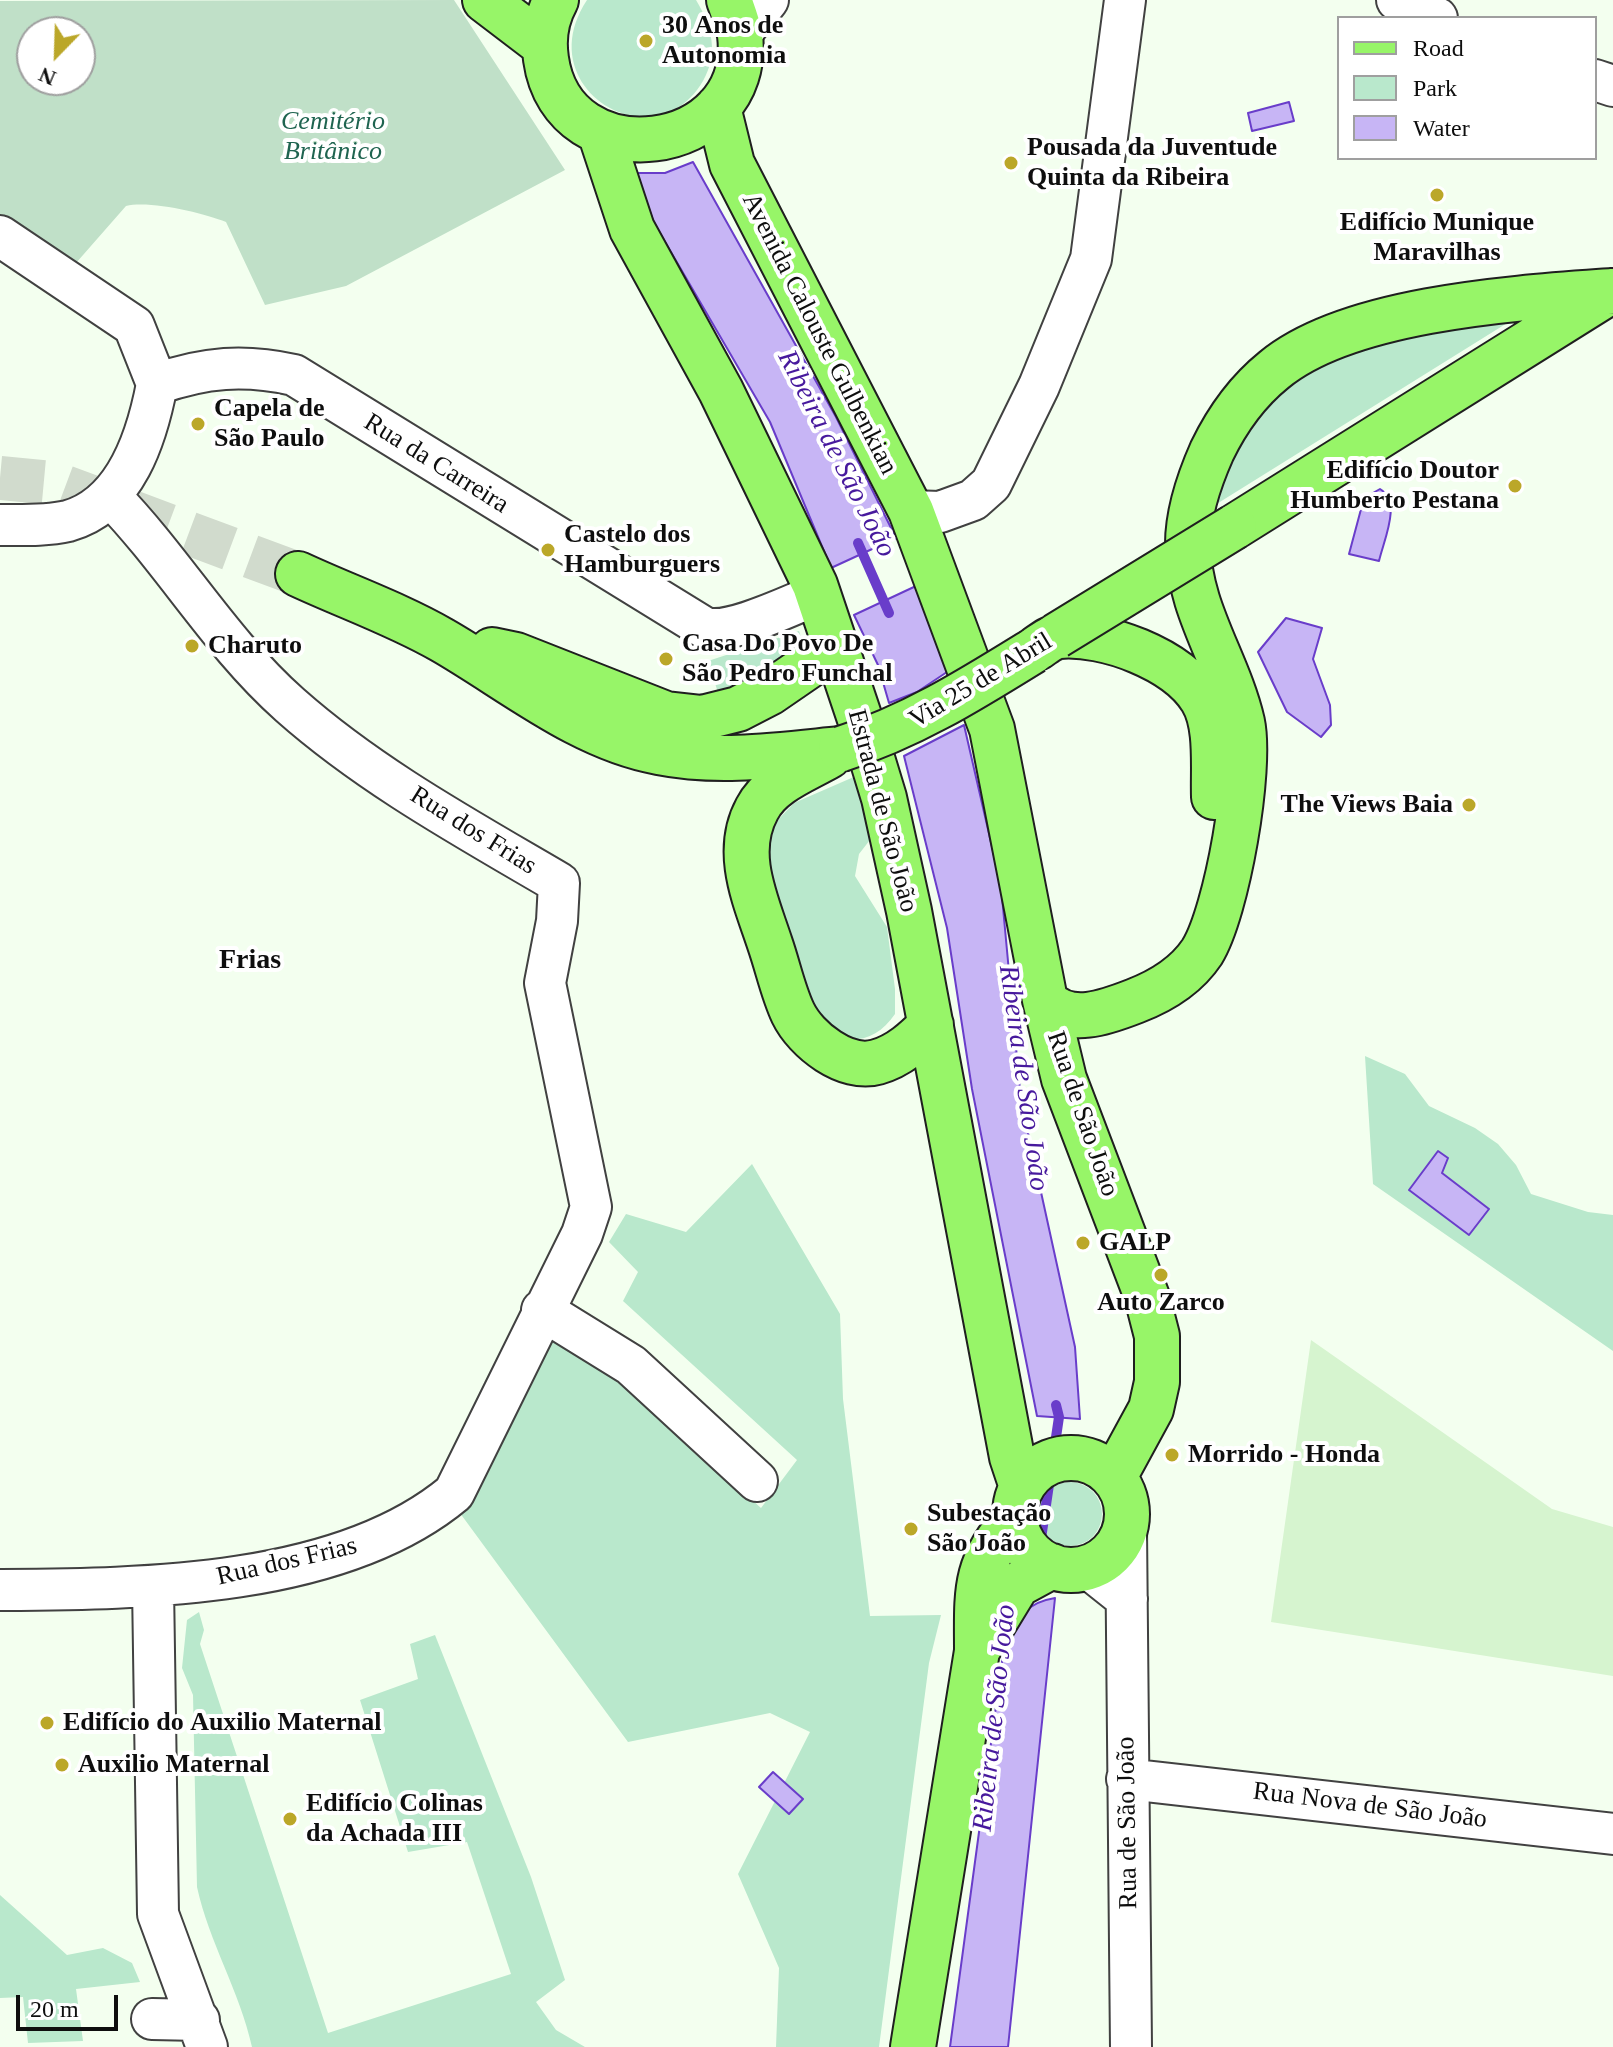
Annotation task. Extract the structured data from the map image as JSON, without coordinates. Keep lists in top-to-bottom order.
{
  "streets": {
    "main road": [
      "Avenida Calouste Gulbenkian",
      "Via 25 de Abril",
      "Estrada de São João",
      "Rua de São João"
    ],
    "street": ["Rua da Carreira", "Rua dos Frias", "Rua Nova de São João"]
  },
  "crossings": [
    ["Avenida Calouste Gulbenkian", "Rua de São João"],
    ["Rua da Carreira", "Estrada de São João"],
    ["Estrada de São João", "Rua de São João"],
    ["Rua de São João", "Rua Nova de São João"]
  ],
  "districts": ["Frias"],
  "water": ["Ribeira de São João"],
  "parks": ["Cemitério Britânico"],
  "places": [
    "30 Anos de Autonomia",
    "Pousada da Juventude Quinta da Ribeira",
    "Edifício Munique Maravilhas",
    "Capela de São Paulo",
    "Edifício Doutor Humberto Pestana",
    "Castelo dos Hamburguers",
    "Charuto",
    "Casa Do Povo De São Pedro Funchal",
    "The Views Baia",
    "GALP",
    "Auto Zarco",
    "Morrido - Honda",
    "Subestação São João",
    "Edifício do Auxilio Maternal",
    "Auxilio Maternal",
    "Edifício Colinas da Achada III"
  ],
  "legend": ["Road", "Park", "Water"],
  "scale_bar": "20 m",
  "north": "bottom left"
}
